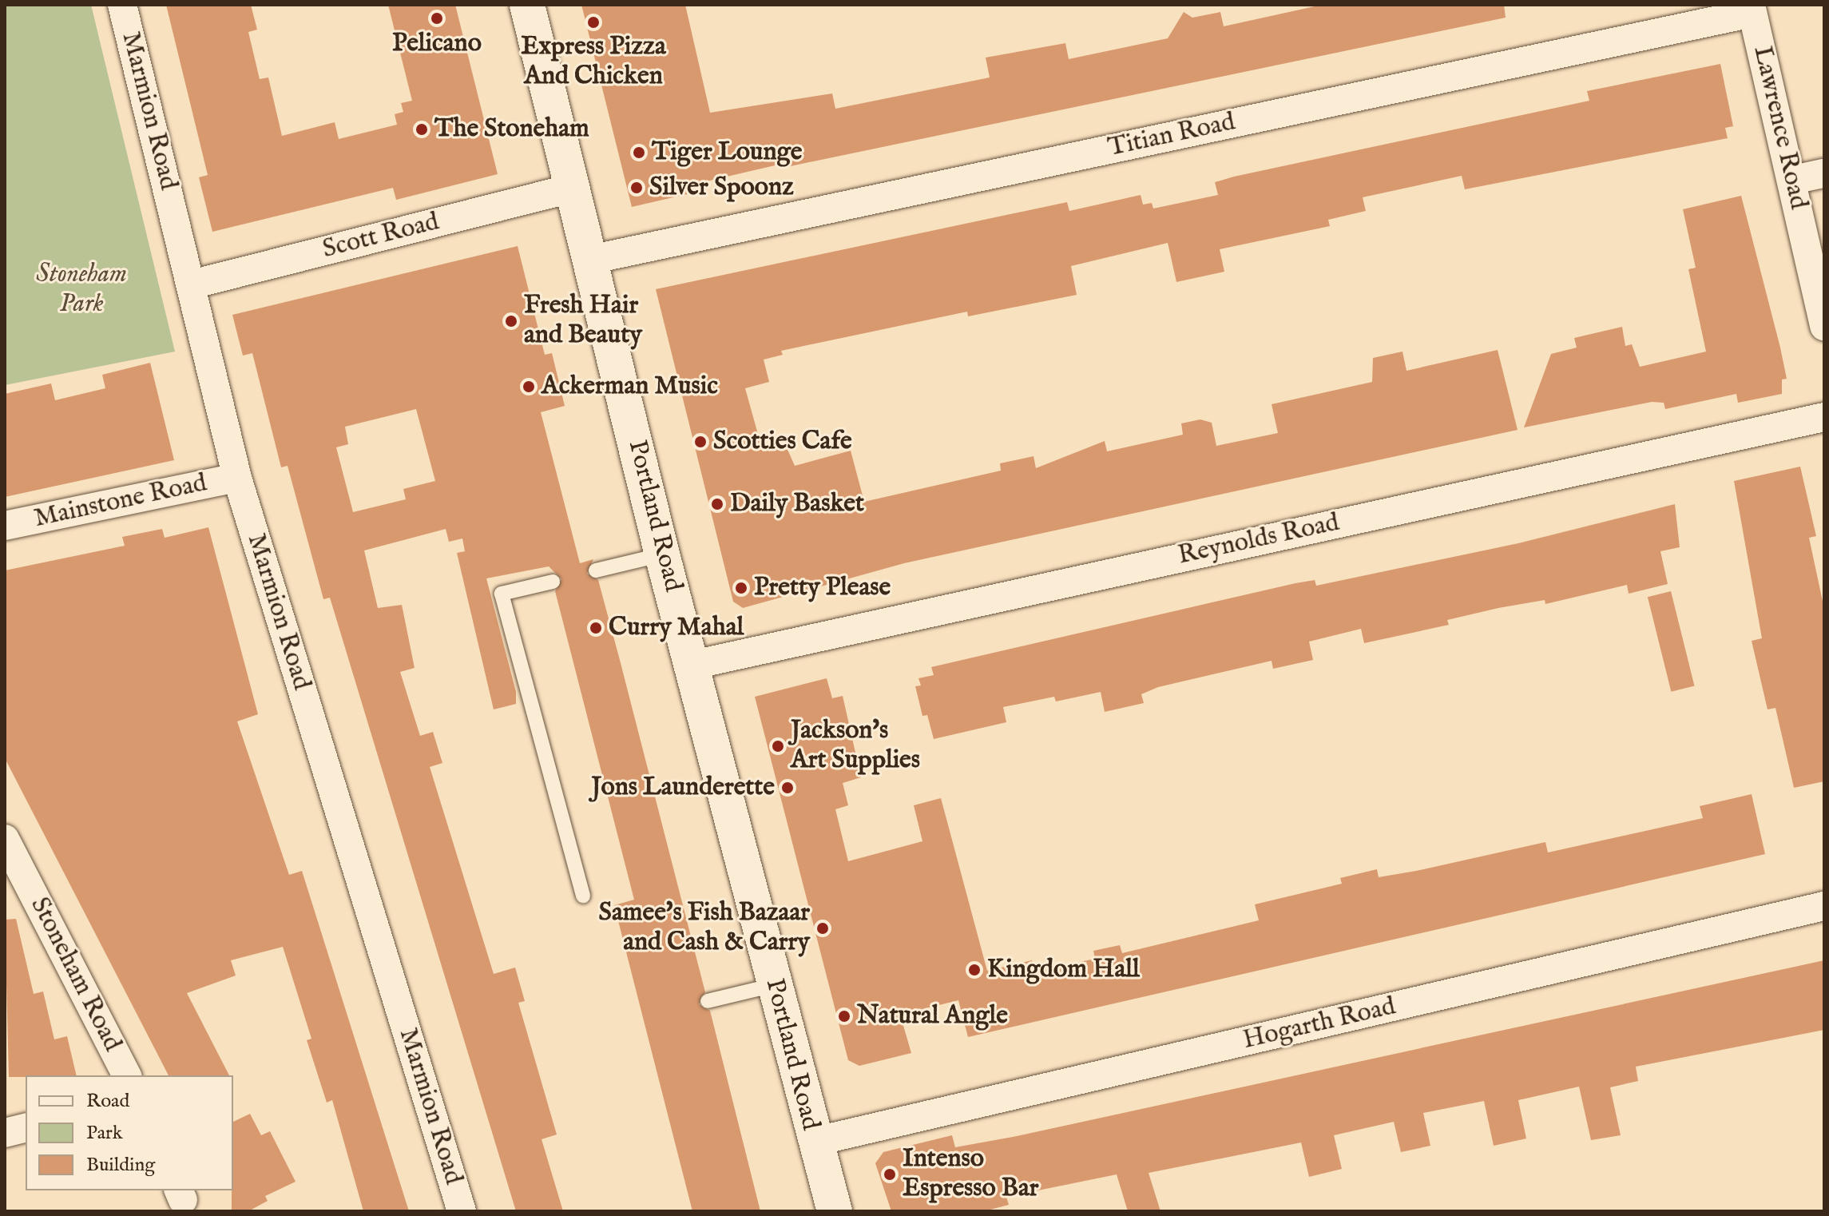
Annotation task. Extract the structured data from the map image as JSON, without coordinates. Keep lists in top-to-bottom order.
{
  "streets": {
    "street": [
      "Marmion Road",
      "Lawrence Road",
      "Titian Road",
      "Scott Road",
      "Mainstone Road",
      "Portland Road",
      "Reynolds Road",
      "Stoneham Road",
      "Hogarth Road"
    ]
  },
  "crossings": [
    ["Marmion Road", "Scott Road"],
    ["Marmion Road", "Mainstone Road"],
    ["Lawrence Road", "Titian Road"],
    ["Titian Road", "Portland Road"],
    ["Scott Road", "Portland Road"],
    ["Portland Road", "Reynolds Road"],
    ["Portland Road", "Hogarth Road"]
  ],
  "parks": ["Stoneham Park"],
  "places": [
    "Pelicano",
    "Express Pizza And Chicken",
    "The Stoneham",
    "Tiger Lounge",
    "Silver Spoonz",
    "Fresh Hair and Beauty",
    "Ackerman Music",
    "Scotties Cafe",
    "Daily Basket",
    "Pretty Please",
    "Curry Mahal",
    "Jackson's Art Supplies",
    "Jons Launderette",
    "Samee's Fish Bazaar and Cash & Carry",
    "Kingdom Hall",
    "Natural Angle",
    "Intenso Espresso Bar"
  ],
  "legend": ["Road", "Park", "Building"]
}
